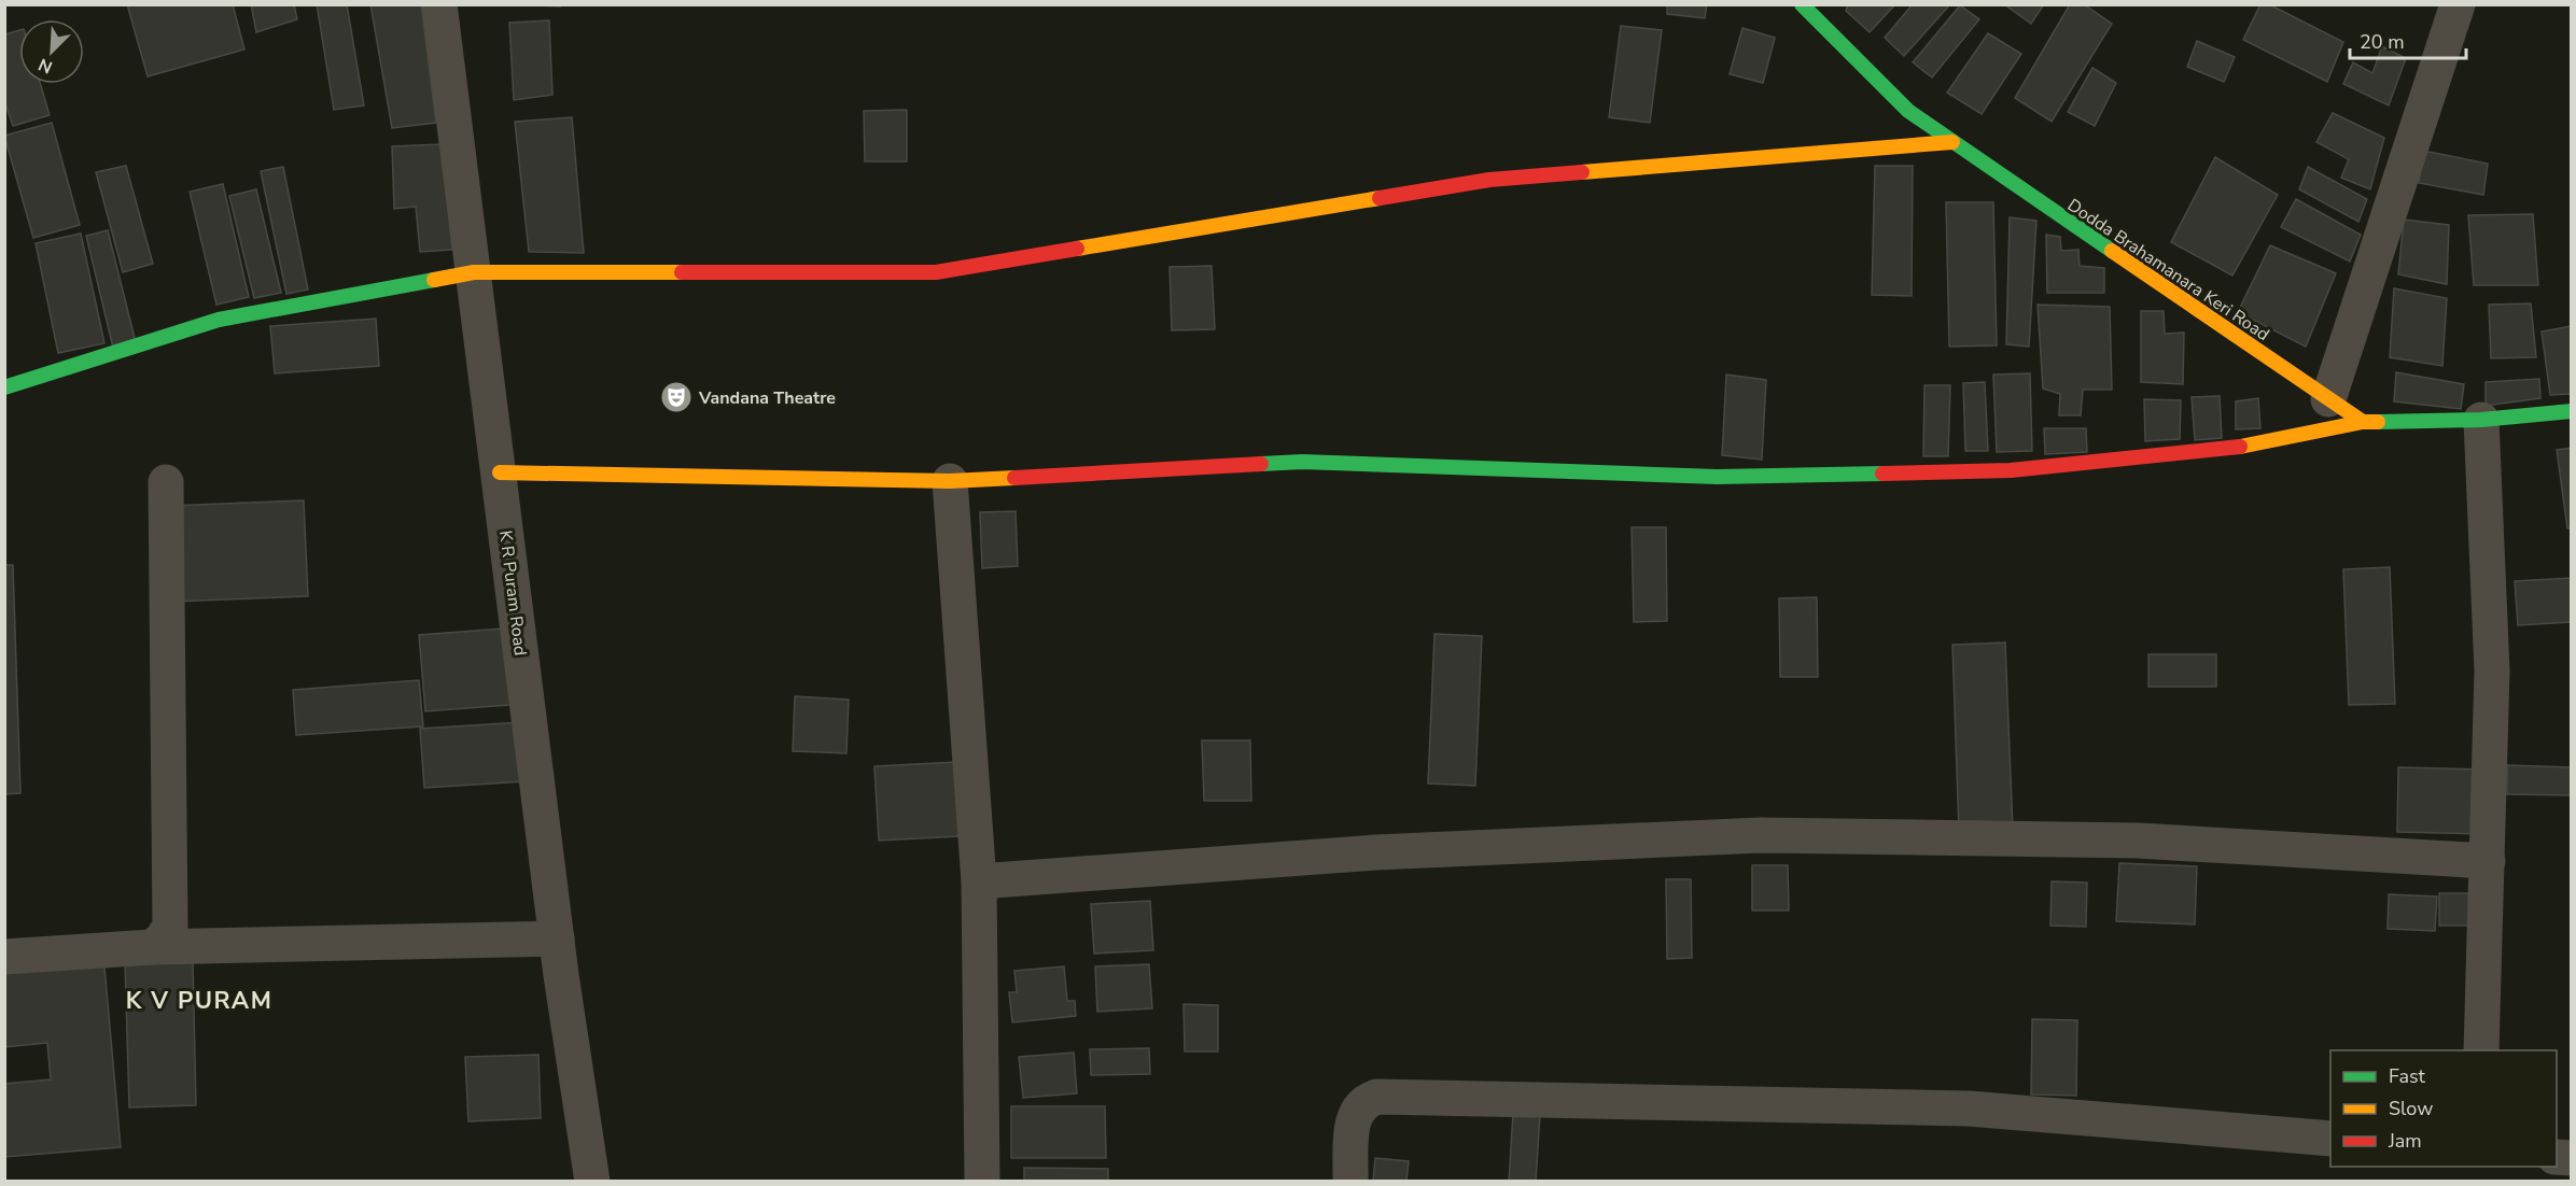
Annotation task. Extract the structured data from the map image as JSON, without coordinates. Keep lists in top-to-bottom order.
{
  "streets": {
    "street": ["Dodda Brahamanara Keri Road", "K R Puram Road"]
  },
  "districts": ["K V PURAM"],
  "places": {
    "theatre": ["Vandana Theatre"]
  },
  "legend": ["Fast", "Slow", "Jam"],
  "scale_bar": "20 m",
  "north": "bottom left"
}
